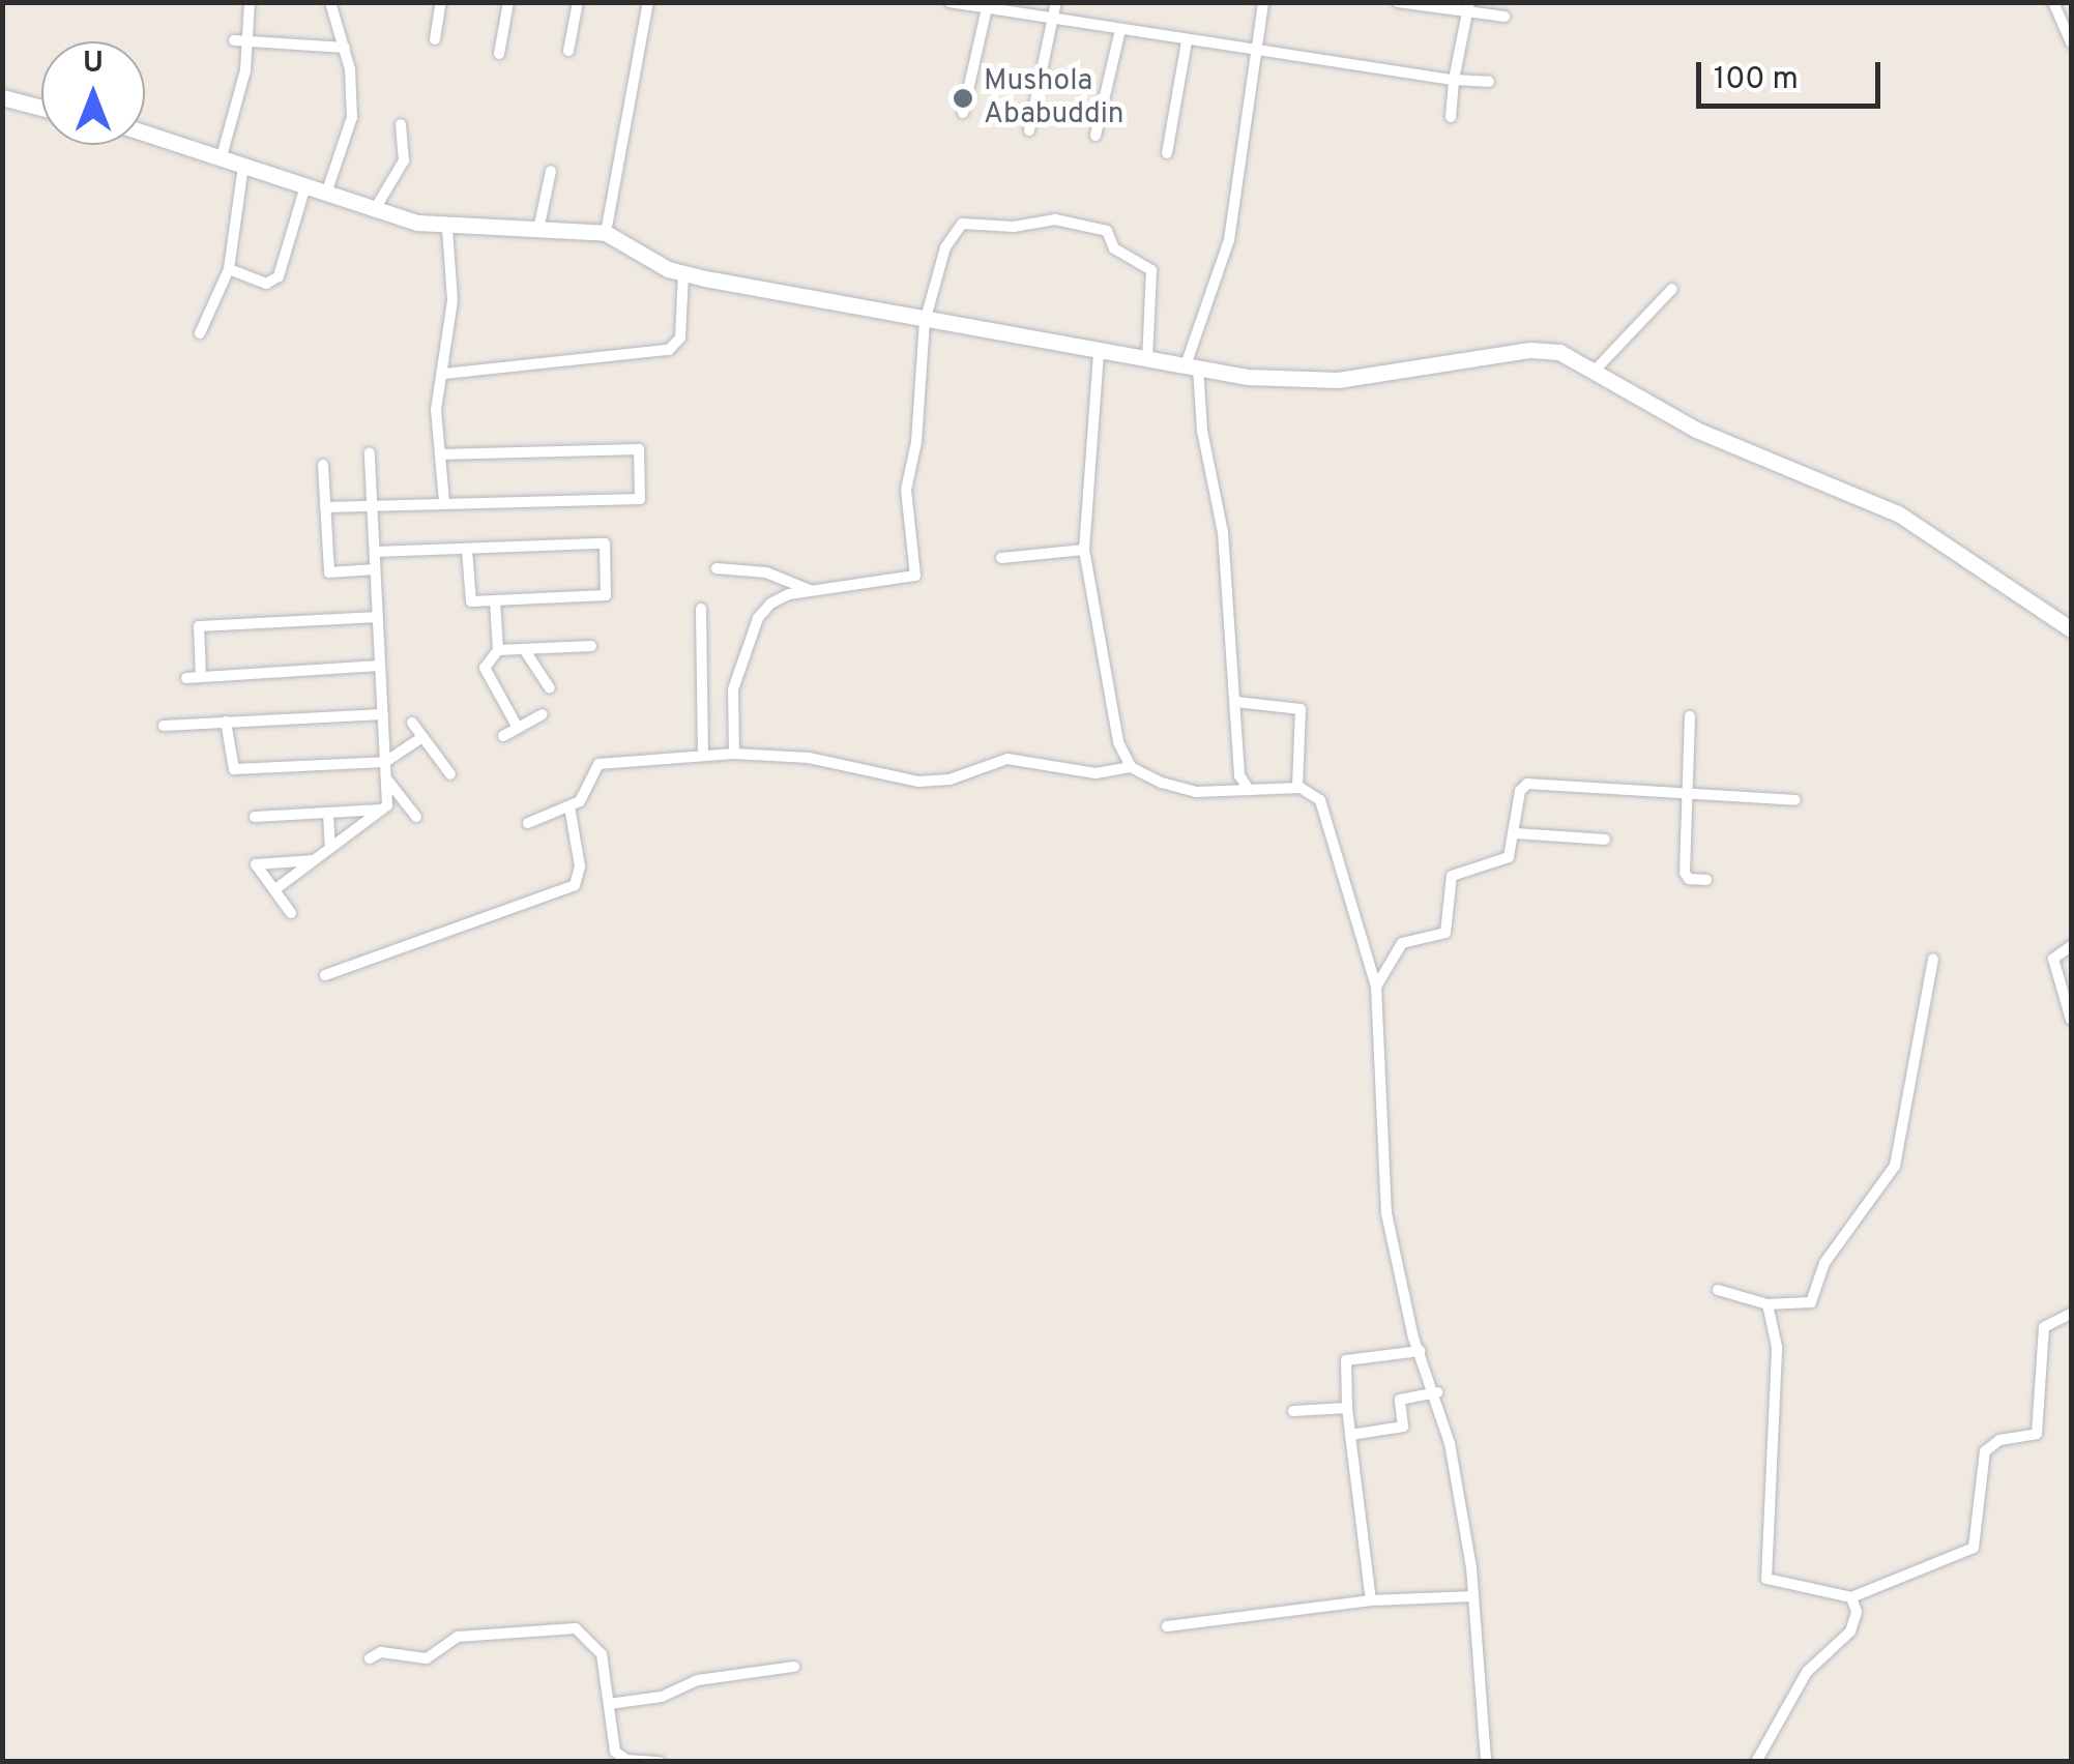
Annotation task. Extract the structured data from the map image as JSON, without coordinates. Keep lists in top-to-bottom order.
{
  "places": ["Mushola Ababuddin"],
  "scale_bar": "100 m",
  "north": "top"
}
